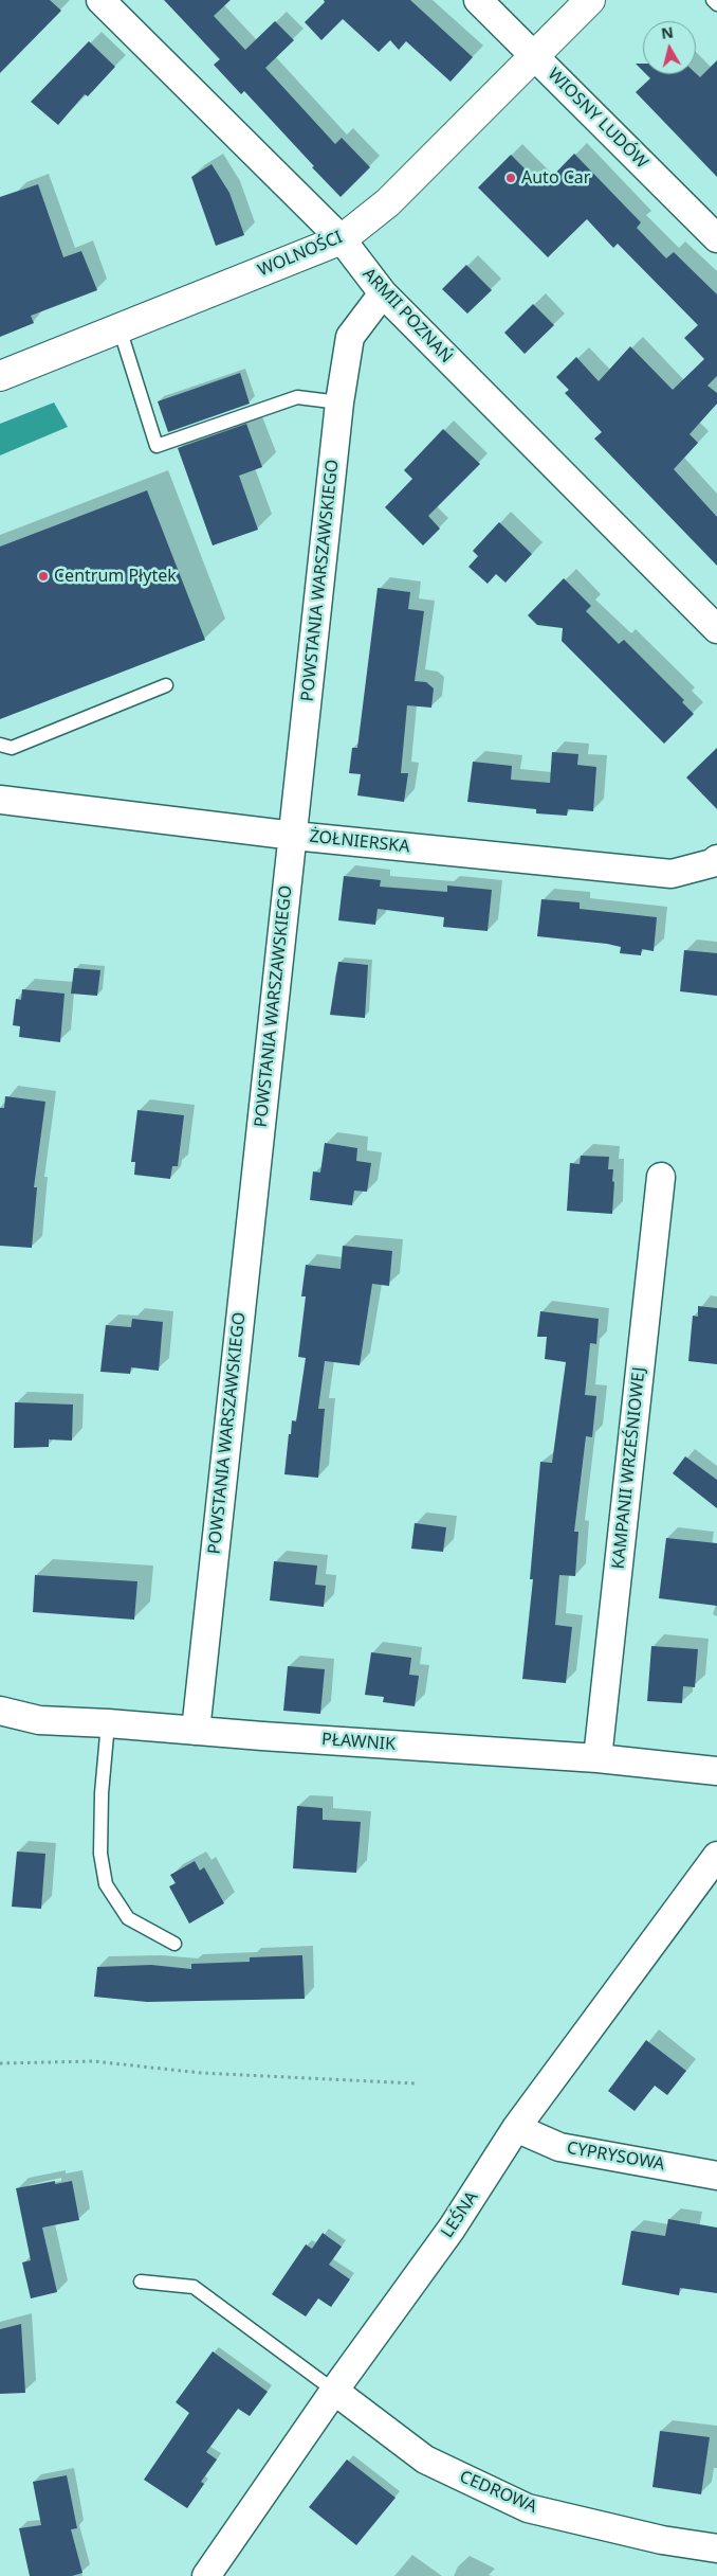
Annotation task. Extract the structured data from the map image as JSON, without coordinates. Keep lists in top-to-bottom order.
{
  "streets": {
    "street": [
      "WIOSNY LUDÓW",
      "WOLNOŚCI",
      "ARMII POZNAŃ",
      "POWSTANIA WARSZAWSKIEGO",
      "ŻOŁNIERSKA",
      "KAMPANII WRZEŚNIOWEJ",
      "PŁAWNIK",
      "CYPRYSOWA",
      "LEŚNA",
      "CEDROWA"
    ]
  },
  "crossings": [
    ["WIOSNY LUDÓW", "WOLNOŚCI"],
    ["WOLNOŚCI", "ARMII POZNAŃ"],
    ["ARMII POZNAŃ", "POWSTANIA WARSZAWSKIEGO"],
    ["POWSTANIA WARSZAWSKIEGO", "ŻOŁNIERSKA"],
    ["POWSTANIA WARSZAWSKIEGO", "PŁAWNIK"],
    ["KAMPANII WRZEŚNIOWEJ", "PŁAWNIK"],
    ["CYPRYSOWA", "LEŚNA"],
    ["LEŚNA", "CEDROWA"]
  ],
  "places": ["Auto Car", "Centrum Płytek"],
  "north": "top"
}
